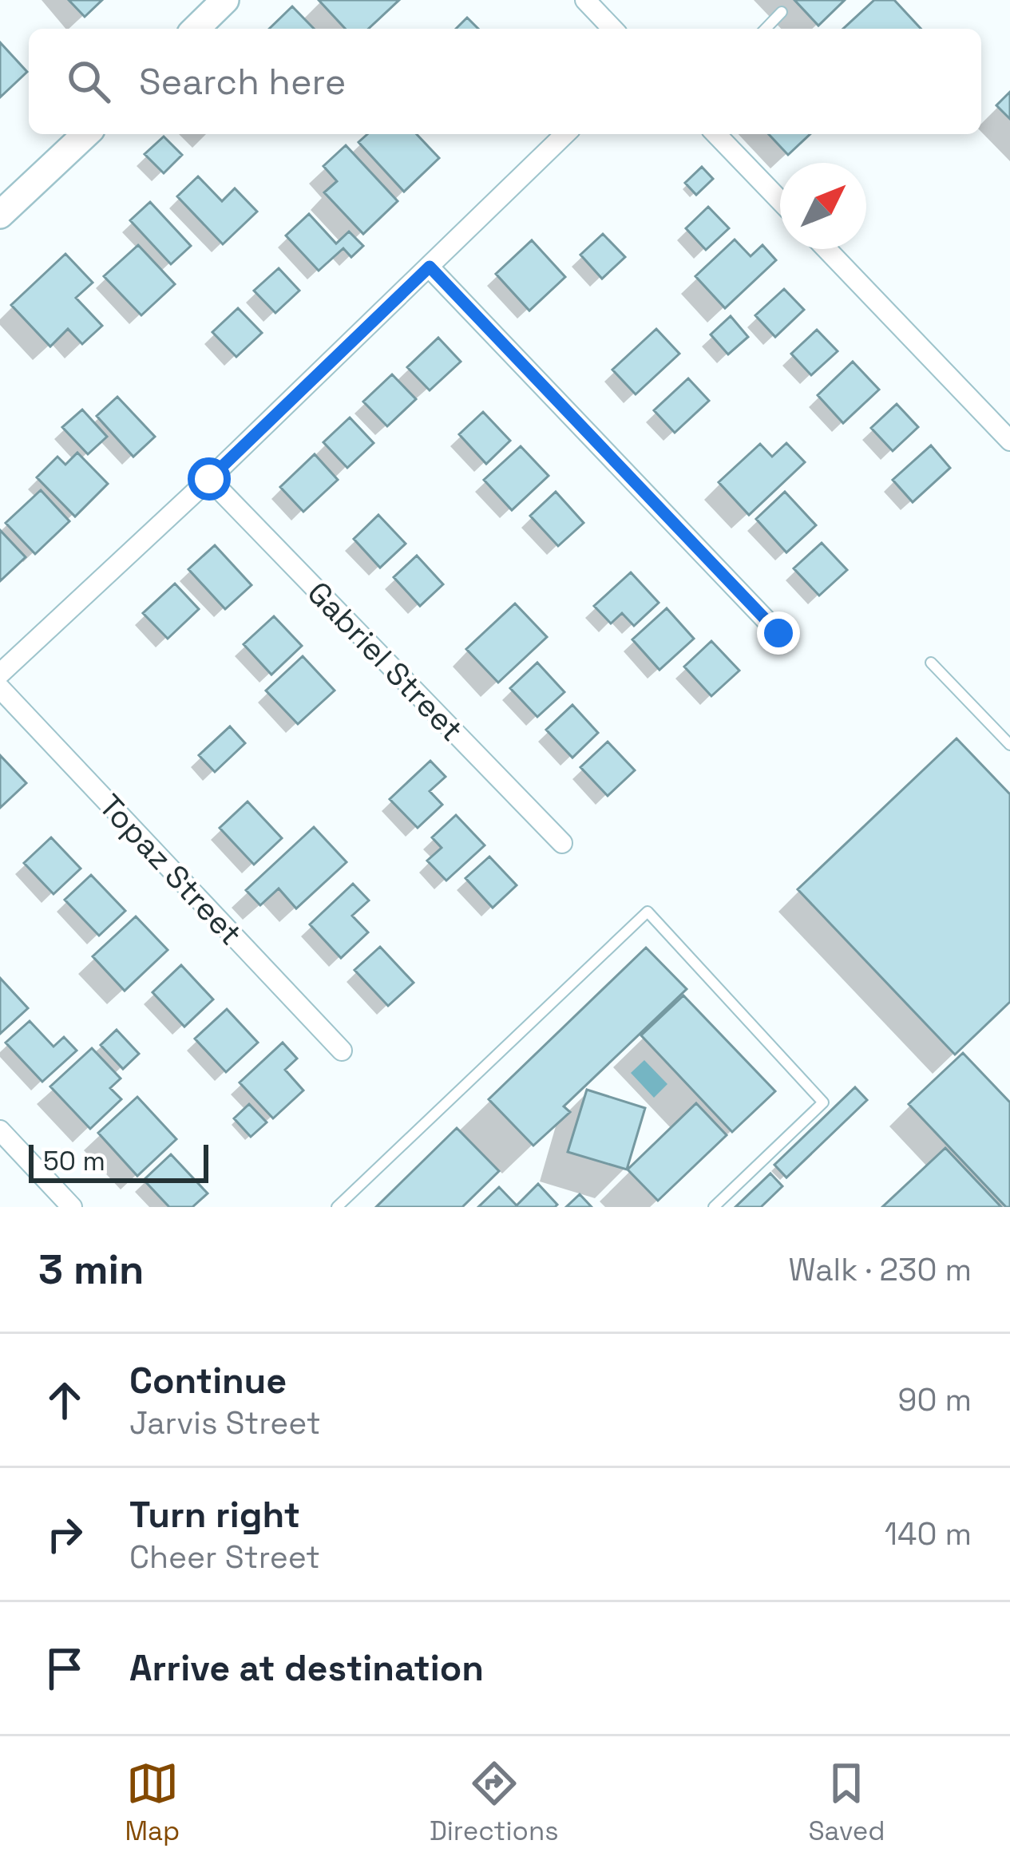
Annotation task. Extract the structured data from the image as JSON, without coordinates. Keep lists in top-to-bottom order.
{
  "streets": {
    "street": ["Gabriel Street", "Topaz Street"]
  },
  "scale_bar": "50 m",
  "north": "top right",
  "page": {
    "search": "Search here",
    "scale": "50 m",
    "heading": ["3 min", "Walk · 230 m"],
    "list": [
      ["Continue", "Jarvis Street", "90 m"],
      ["Turn right", "Cheer Street", "140 m"],
      "Arrive at destination"
    ],
    "nav": ["Map", "Directions", "Saved"]
  }
}
